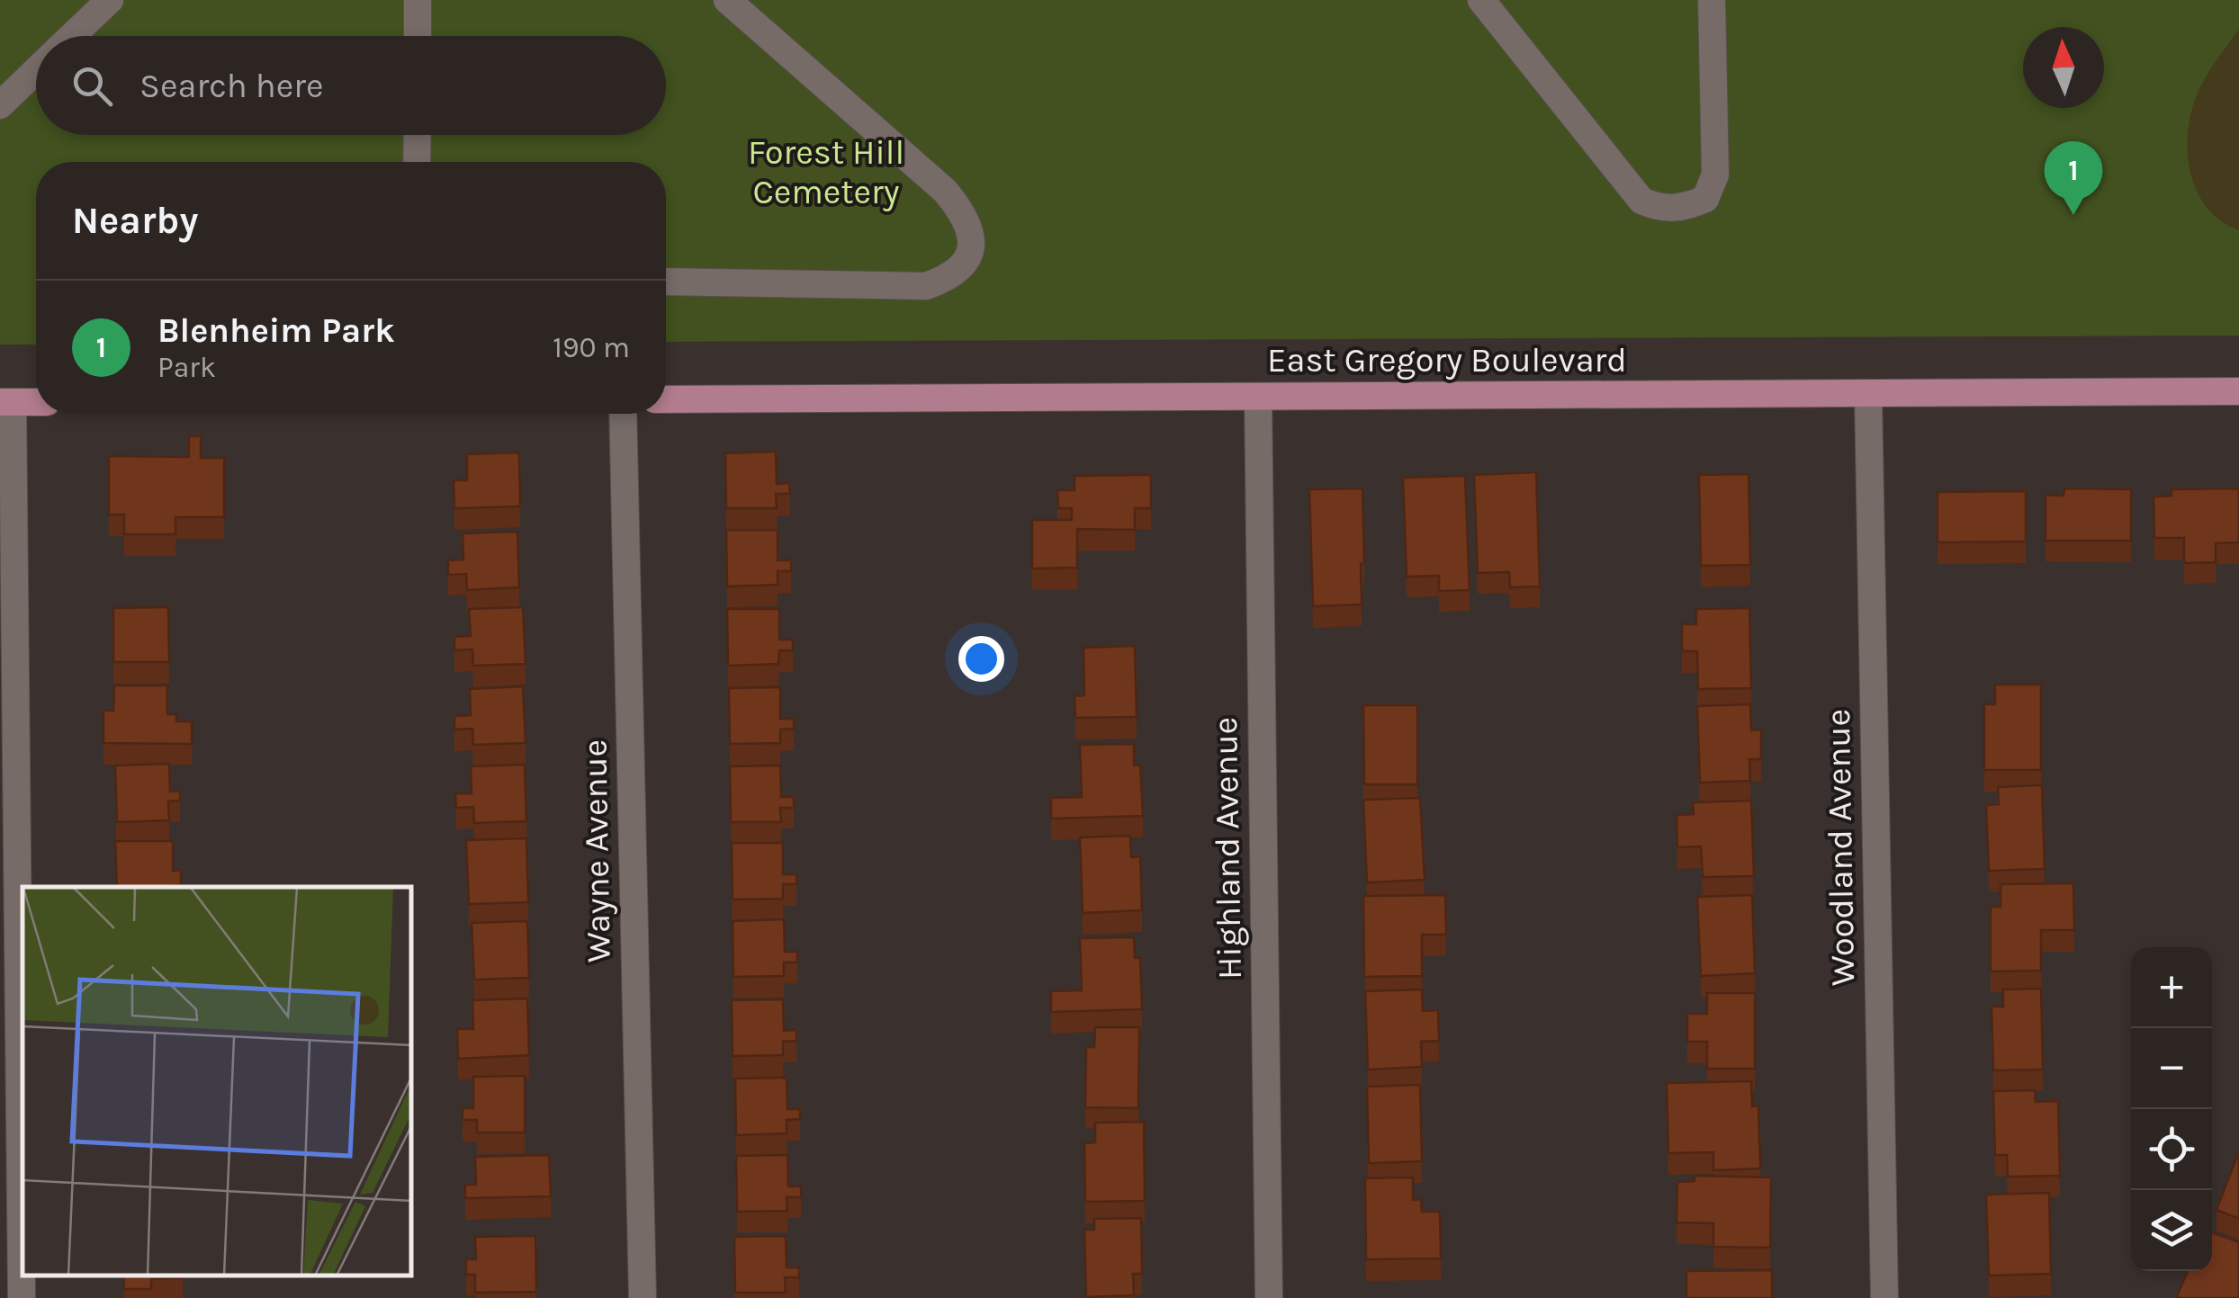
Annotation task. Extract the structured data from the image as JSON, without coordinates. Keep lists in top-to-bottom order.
{
  "streets": {
    "main road": ["East Gregory Boulevard"],
    "street": ["Woodland Avenue", "Highland Avenue", "Wayne Avenue"]
  },
  "crossings": [
    ["East Gregory Boulevard", "Woodland Avenue"],
    ["East Gregory Boulevard", "Highland Avenue"]
  ],
  "parks": ["Forest Hill Cemetery"],
  "north": "top",
  "page": {
    "search": "Search here",
    "pins": "1",
    "heading": "Nearby",
    "list": [
      {
        "mark": "1",
        "name": "Blenheim Park",
        "note": "Park",
        "value": "190 m"
      }
    ],
    "map_buttons": ["+", "−"]
  }
}
